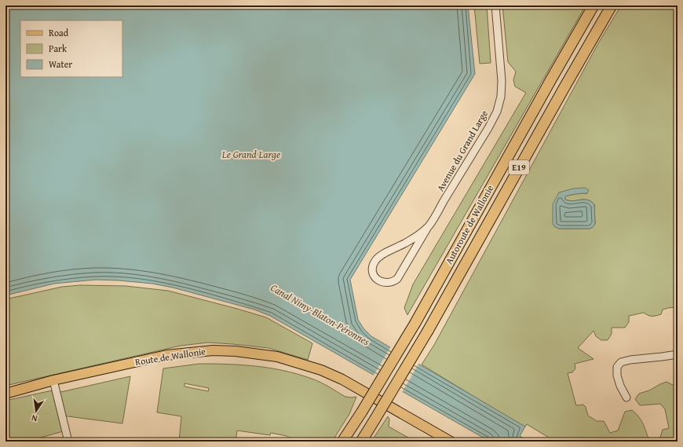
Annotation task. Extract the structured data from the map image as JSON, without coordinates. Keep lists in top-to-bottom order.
{
  "streets": {
    "highway": ["E19", "Autoroute de Wallonie"],
    "main road": ["Route de Wallonie"],
    "street": ["Avenue du Grand Large"]
  },
  "water": ["Le Grand Large", "Canal Nimy-Blaton-Péronnes"],
  "legend": ["Road", "Park", "Water"],
  "north": "bottom"
}
